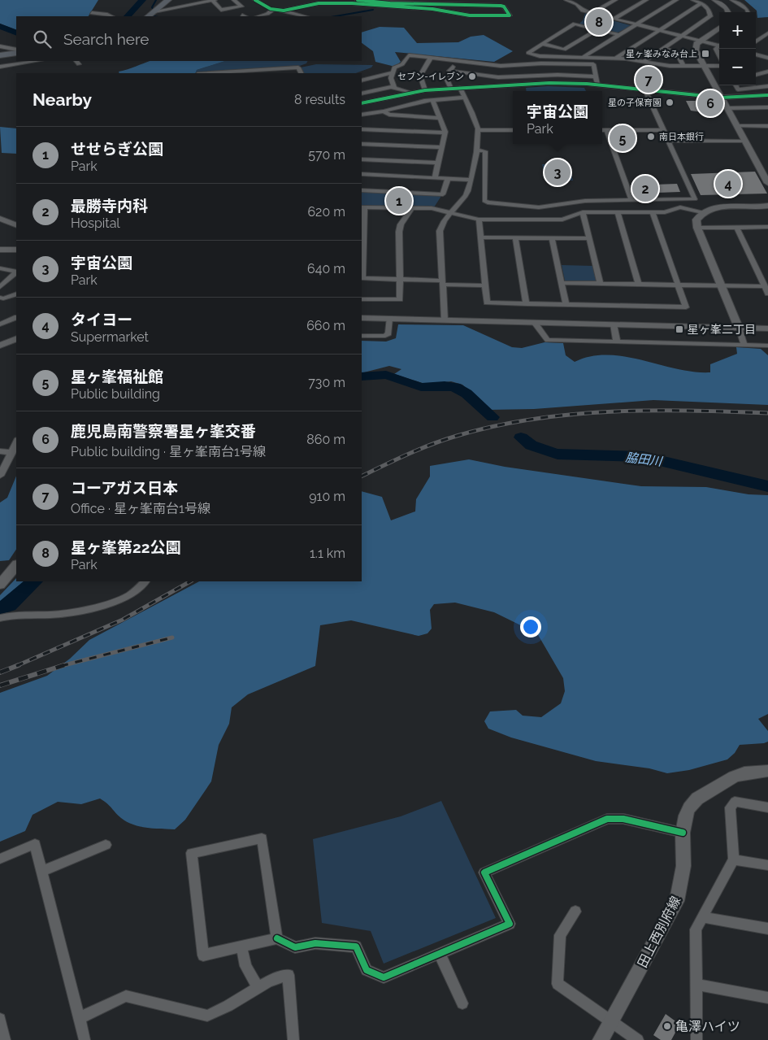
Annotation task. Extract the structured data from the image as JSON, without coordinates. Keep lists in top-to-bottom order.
{
  "streets": {
    "street": ["田上西別府線"]
  },
  "water": ["脇田川"],
  "places": {
    "transit": ["星ヶ峯みなみ台上", "星ヶ峯二丁目"],
    "other": [
      "セブン-イレブン",
      "星の子保育園",
      "南日本銀行",
      "亀澤ハイツ"
    ]
  },
  "page": {
    "pins": [
      "8",
      "7",
      "6",
      "5",
      "3",
      "4",
      "2",
      "1"
    ],
    "map_buttons": ["+", "−"],
    "search": "Search here",
    "heading": ["Nearby", "8 results"],
    "popup": ["宇宙公園", "Park"],
    "list": [
      {
        "mark": "1",
        "name": "せせらぎ公園",
        "note": "Park",
        "value": "570 m"
      },
      {
        "mark": "2",
        "name": "最勝寺内科",
        "note": "Hospital",
        "value": "620 m"
      },
      {
        "mark": "3",
        "name": "宇宙公園",
        "note": "Park",
        "value": "640 m"
      },
      {
        "mark": "4",
        "name": "タイヨー",
        "note": "Supermarket",
        "value": "660 m"
      },
      {
        "mark": "5",
        "name": "星ヶ峯福祉館",
        "note": "Public building",
        "value": "730 m"
      },
      {
        "mark": "6",
        "name": "鹿児島南警察署星ヶ峯交番",
        "note": "Public building · 星ヶ峯南台1号線",
        "value": "860 m"
      },
      {
        "mark": "7",
        "name": "コーアガス日本",
        "note": "Office · 星ヶ峯南台1号線",
        "value": "910 m"
      },
      {
        "mark": "8",
        "name": "星ヶ峯第22公園",
        "note": "Park",
        "value": "1.1 km"
      }
    ]
  }
}
